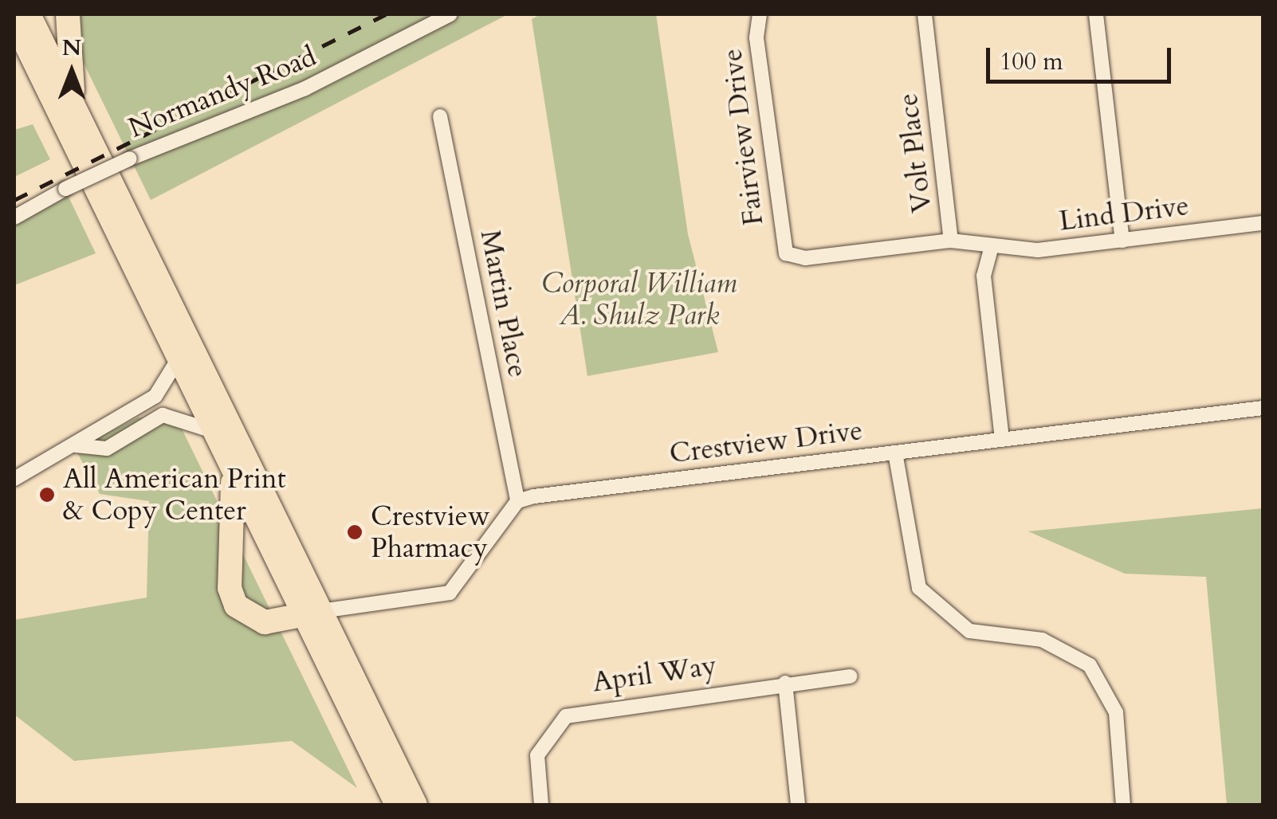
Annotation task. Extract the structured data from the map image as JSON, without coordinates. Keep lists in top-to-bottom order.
{
  "streets": {
    "street": [
      "Normandy Road",
      "Fairview Drive",
      "Volt Place",
      "Lind Drive",
      "Martin Place",
      "Crestview Drive",
      "April Way"
    ]
  },
  "crossings": [
    ["Fairview Drive", "Volt Place"],
    ["Volt Place", "Lind Drive"],
    ["Martin Place", "Crestview Drive"]
  ],
  "parks": ["Corporal William A. Shulz Park"],
  "places": ["All American Print & Copy Center", "Crestview Pharmacy"],
  "scale_bar": "100 m",
  "north": "top"
}
